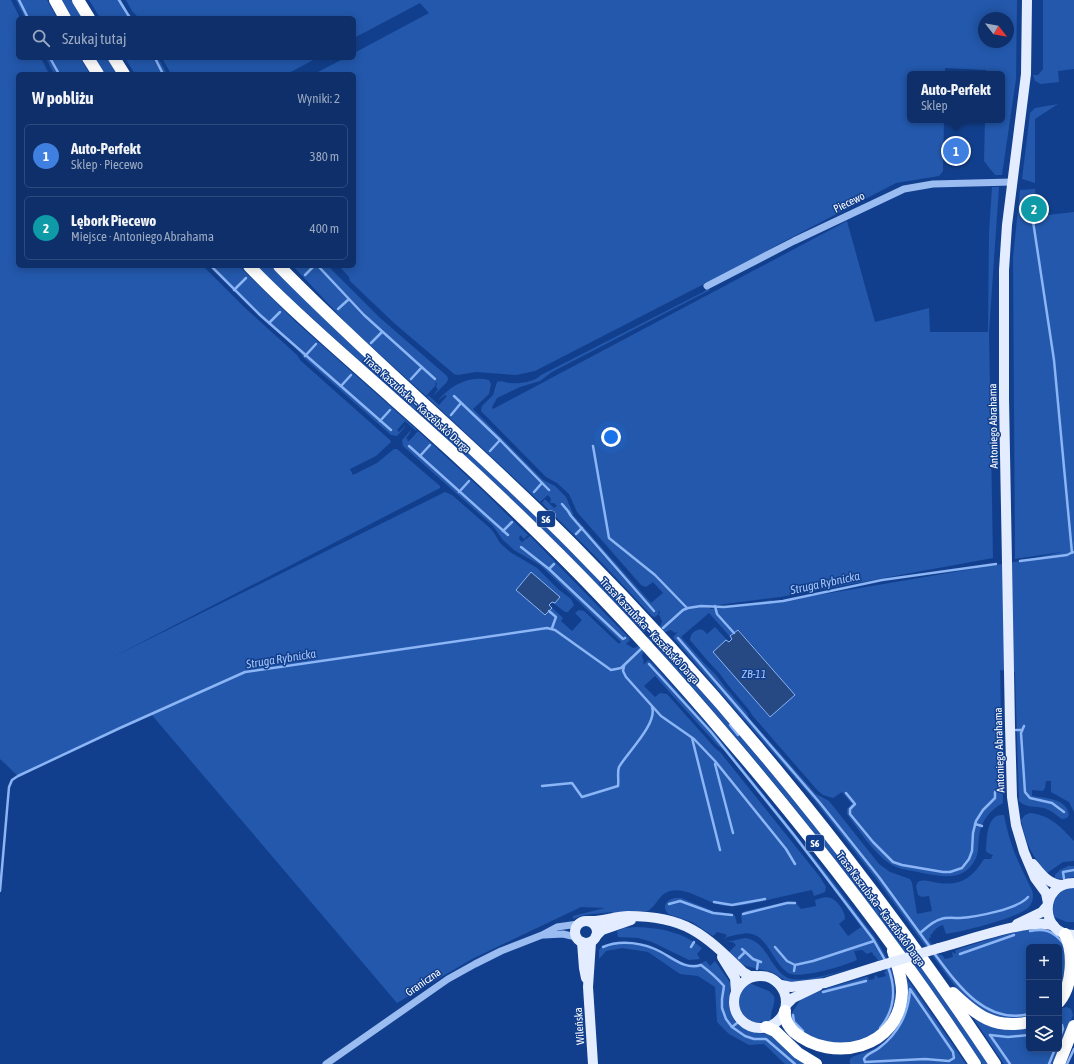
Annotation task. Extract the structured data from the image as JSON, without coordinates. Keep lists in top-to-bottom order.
{
  "streets": {
    "highway": ["Trasa Kaszubska – Kaszëbskô Darga", "S6"],
    "main road": ["Antoniego Abrahama", "Wileńska"],
    "street": ["Piecewo", "Graniczna"]
  },
  "crossings": [
    ["Piecewo", "Antoniego Abrahama"],
    ["Graniczna", "Wileńska"]
  ],
  "water": ["Struga Rybnicka", "ZB-11"],
  "north": "bottom right",
  "page": {
    "search": "Szukaj tutaj",
    "popup": ["Auto-Perfekt", "Sklep"],
    "heading": ["W pobliżu", "Wyniki: 2"],
    "list": [
      {
        "mark": "1",
        "name": "Auto-Perfekt",
        "note": "Sklep · Piecewo",
        "value": "380 m"
      },
      {
        "mark": "2",
        "name": "Lębork Piecewo",
        "note": "Miejsce · Antoniego Abrahama",
        "value": "400 m"
      }
    ],
    "pins": ["1", "2"],
    "map_buttons": ["+", "−"]
  }
}
